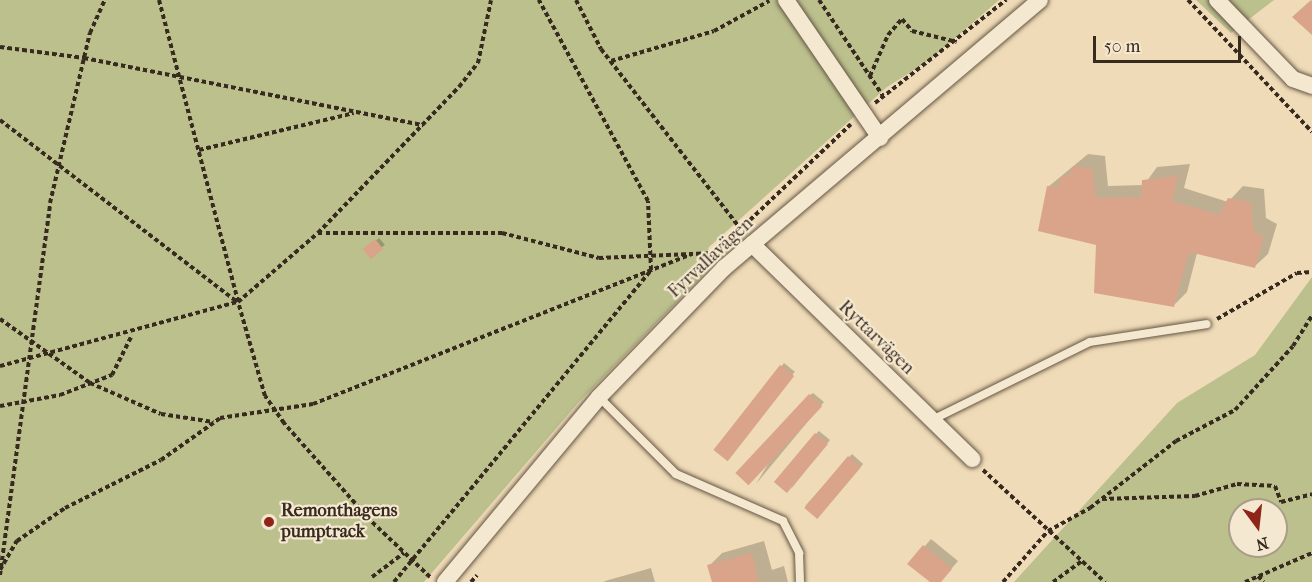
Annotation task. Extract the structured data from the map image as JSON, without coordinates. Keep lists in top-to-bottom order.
{
  "streets": {
    "street": ["Fyrvallavägen", "Ryttarvägen"]
  },
  "crossings": [
    ["Fyrvallavägen", "Ryttarvägen"]
  ],
  "places": ["Remonthagens pumptrack"],
  "scale_bar": "50 m",
  "north": "bottom"
}
